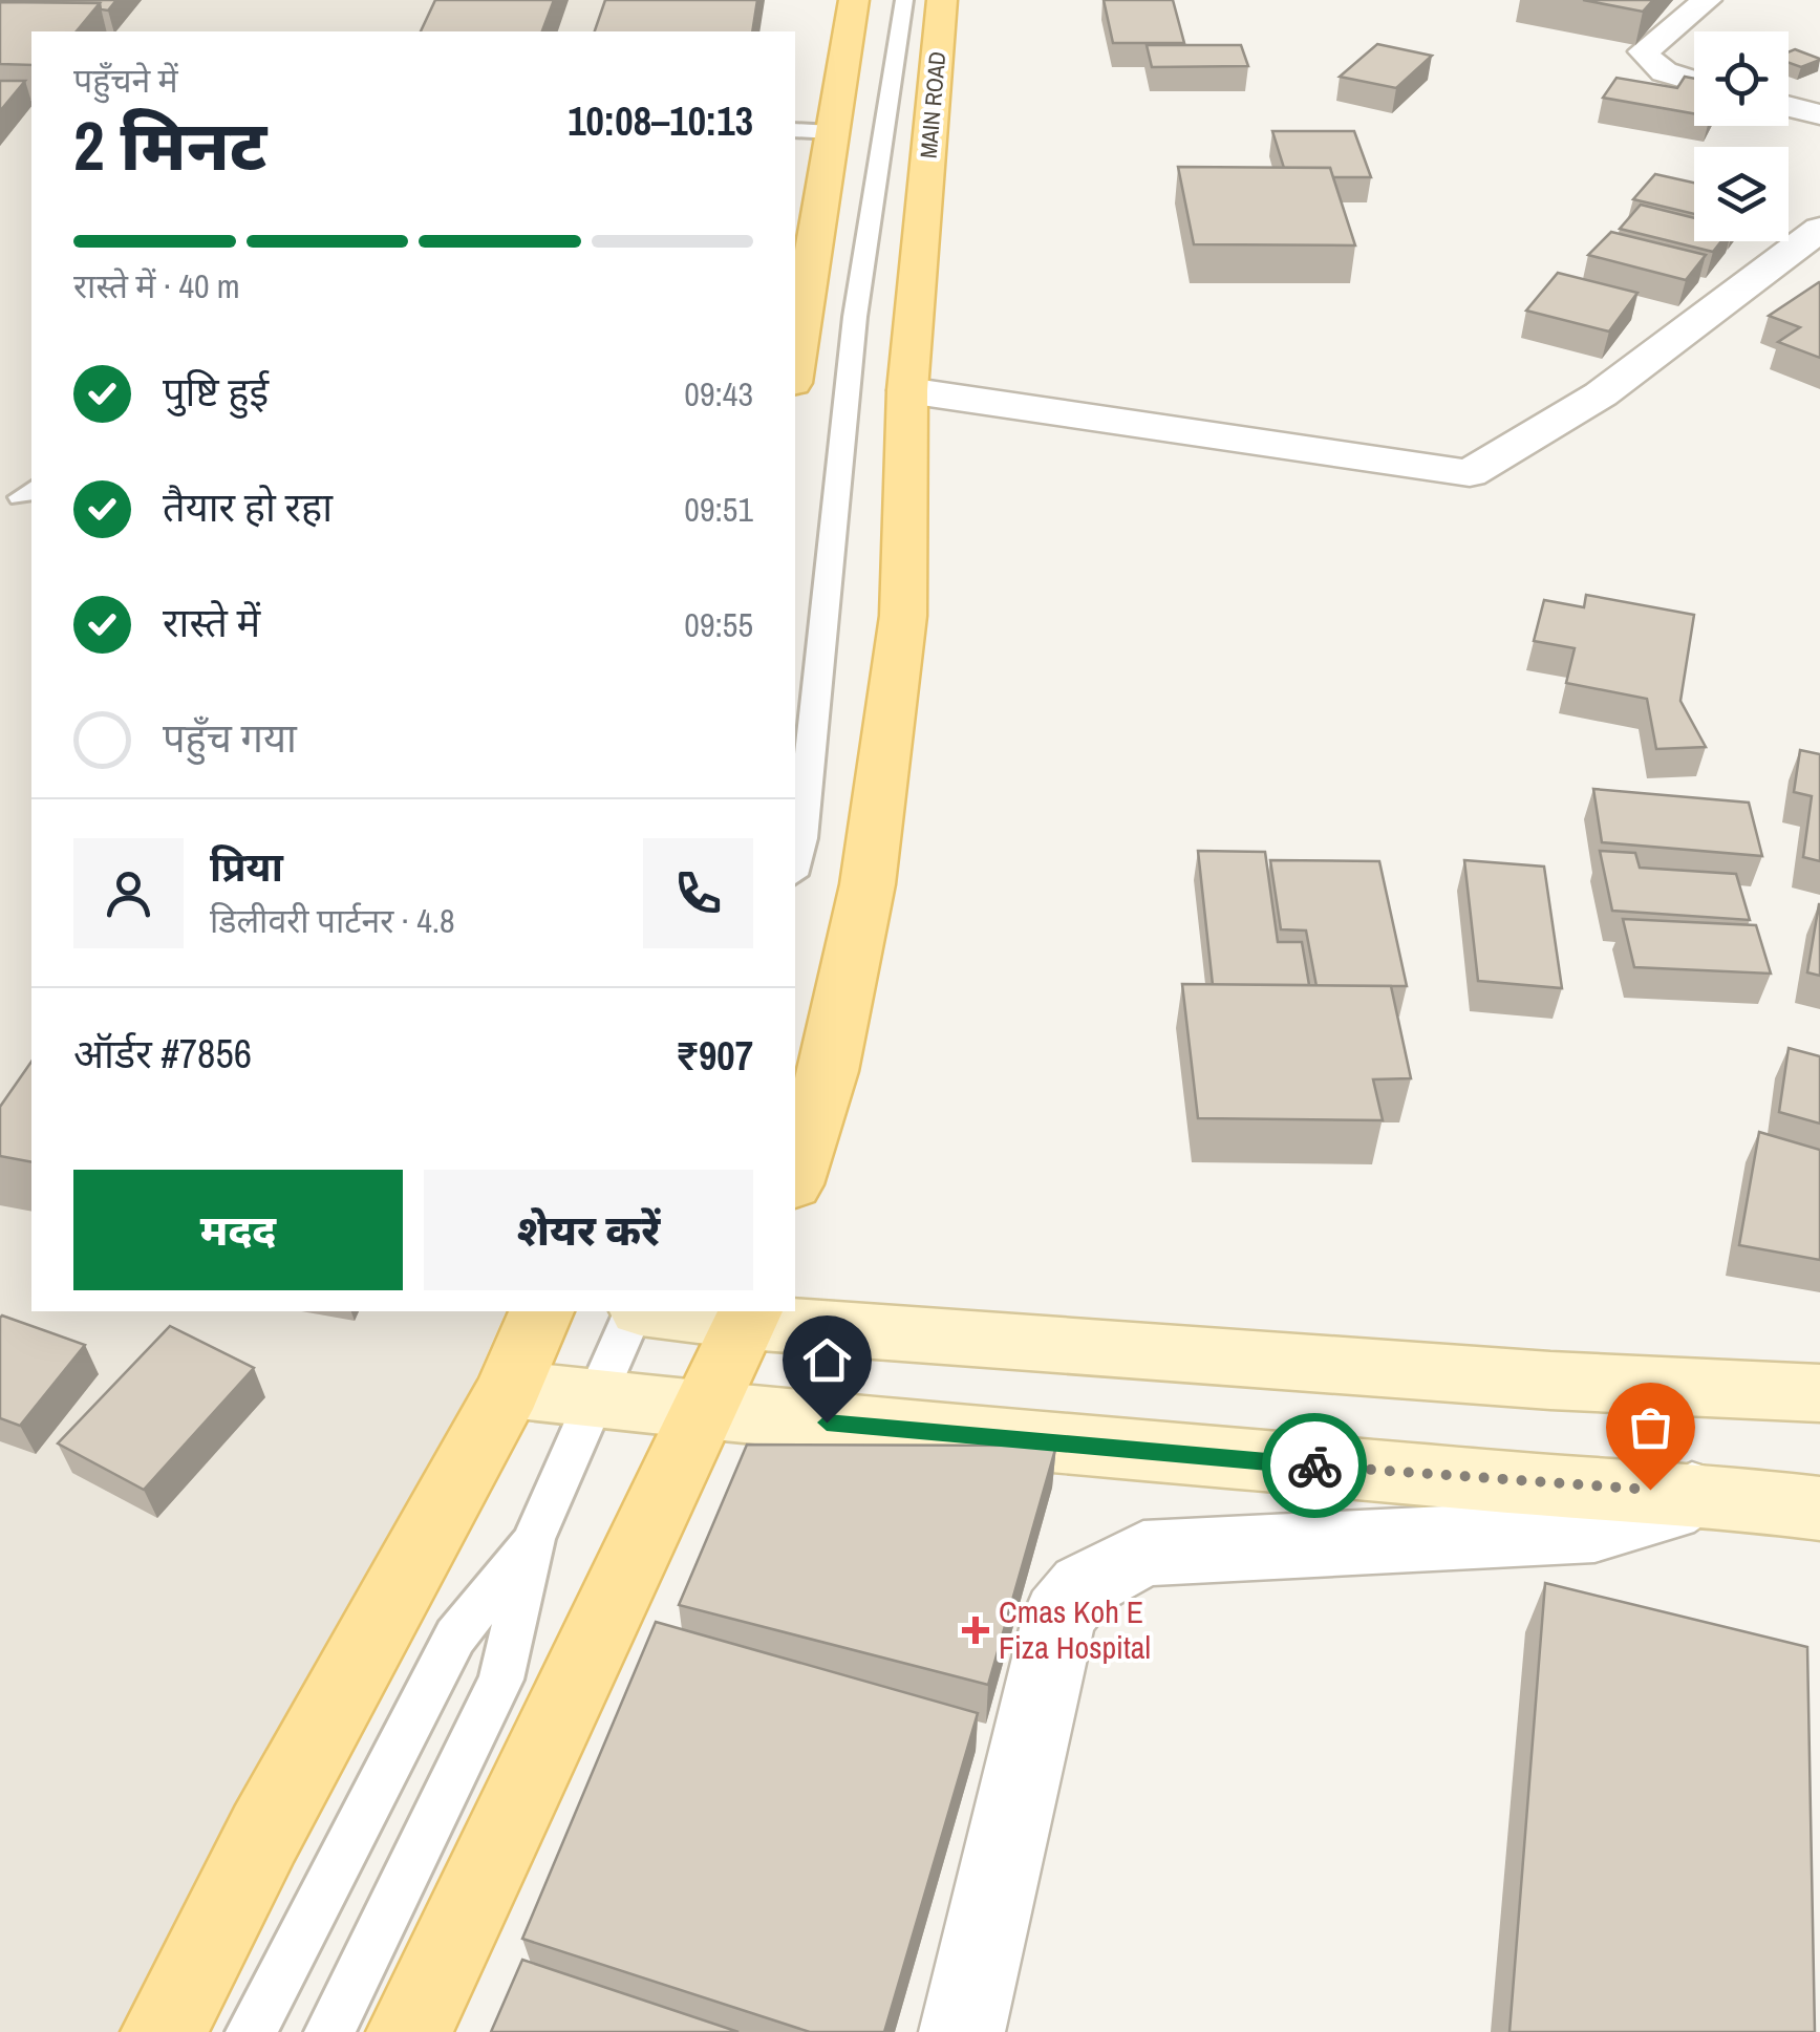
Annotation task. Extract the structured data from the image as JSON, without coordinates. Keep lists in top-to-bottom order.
{
  "streets": {
    "main road": ["MAIN ROAD"]
  },
  "places": {
    "health": ["Cmas Koh E Fiza Hospital"]
  },
  "page": {
    "heading": ["2 मिनट", "पहुँचने में", "10:08–10:13"],
    "panel": [
      "प्रिया",
      "डिलीवरी पार्टनर · 4.8",
      "ऑर्डर #7856",
      "₹907"
    ],
    "bar": "रास्ते में · 40 m",
    "list": [
      ["पुष्टि हुई", "09:43"],
      ["तैयार हो रहा", "09:51"],
      ["रास्ते में", "09:55"],
      "पहुँच गया"
    ],
    "buttons": ["मदद", "शेयर करें"]
  }
}
